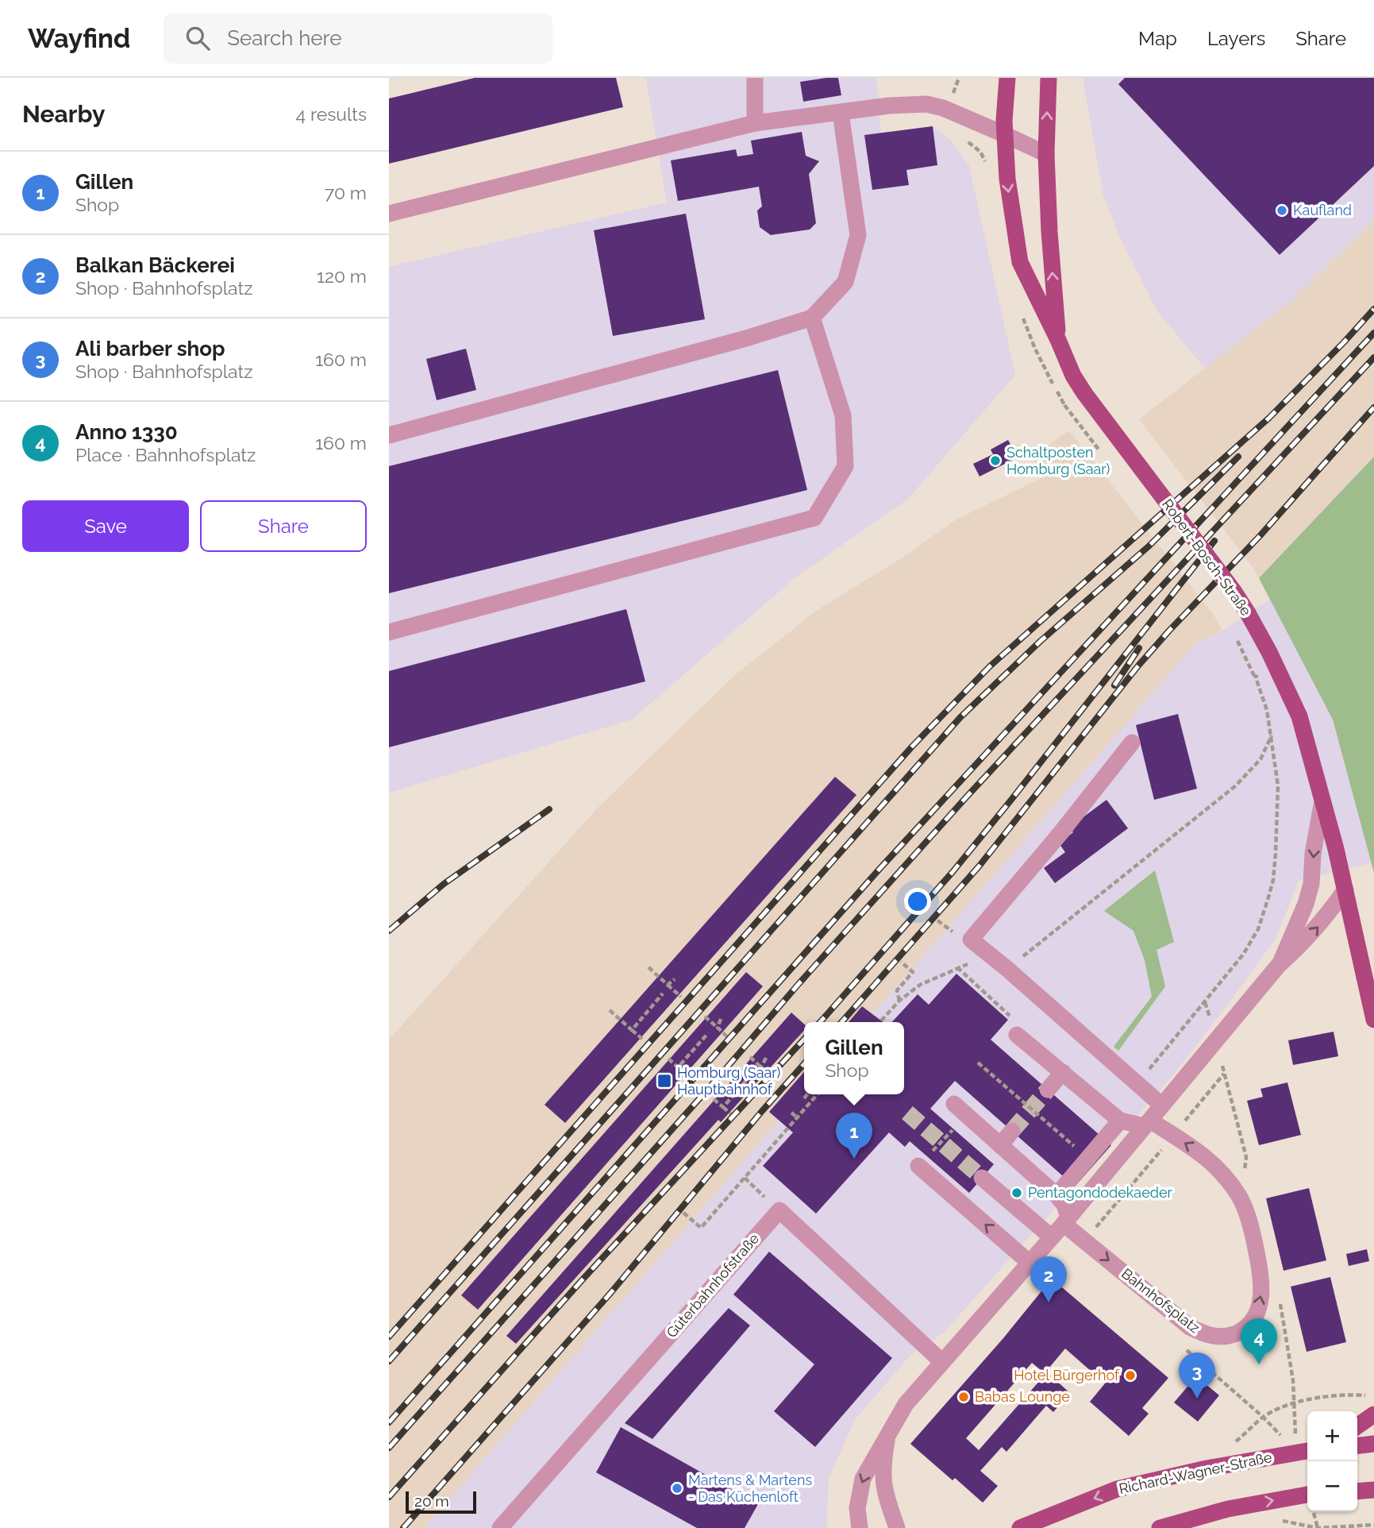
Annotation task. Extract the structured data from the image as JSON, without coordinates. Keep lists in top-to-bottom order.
{
  "streets": {
    "main road": ["Robert-Bosch-Straße", "Richard-Wagner-Straße"],
    "street": ["Güterbahnhofstraße", "Bahnhofsplatz"]
  },
  "places": {
    "other": [
      "Kaufland",
      "Schaltposten Homburg (Saar)",
      "Pentagondodekaeder",
      "Hotel Bürgerhof",
      "Babas Lounge",
      "Martens & Martens - Das Küchenloft"
    ],
    "transit": ["Homburg (Saar) Hauptbahnhof"]
  },
  "scale_bar": "20 m",
  "page": {
    "header": "Wayfind",
    "search": "Search here",
    "nav": ["Map", "Layers", "Share"],
    "heading": ["Nearby", "4 results"],
    "list": [
      {
        "mark": "1",
        "name": "Gillen",
        "note": "Shop",
        "value": "70 m"
      },
      {
        "mark": "2",
        "name": "Balkan Bäckerei",
        "note": "Shop · Bahnhofsplatz",
        "value": "120 m"
      },
      {
        "mark": "3",
        "name": "Ali barber shop",
        "note": "Shop · Bahnhofsplatz",
        "value": "160 m"
      },
      {
        "mark": "4",
        "name": "Anno 1330",
        "note": "Place · Bahnhofsplatz",
        "value": "160 m"
      }
    ],
    "buttons": ["Save", "Share"],
    "popup": ["Gillen", "Shop"],
    "pins": [
      "1",
      "2",
      "4",
      "3"
    ],
    "map_buttons": ["+", "−"],
    "scale": "20 m"
  }
}
